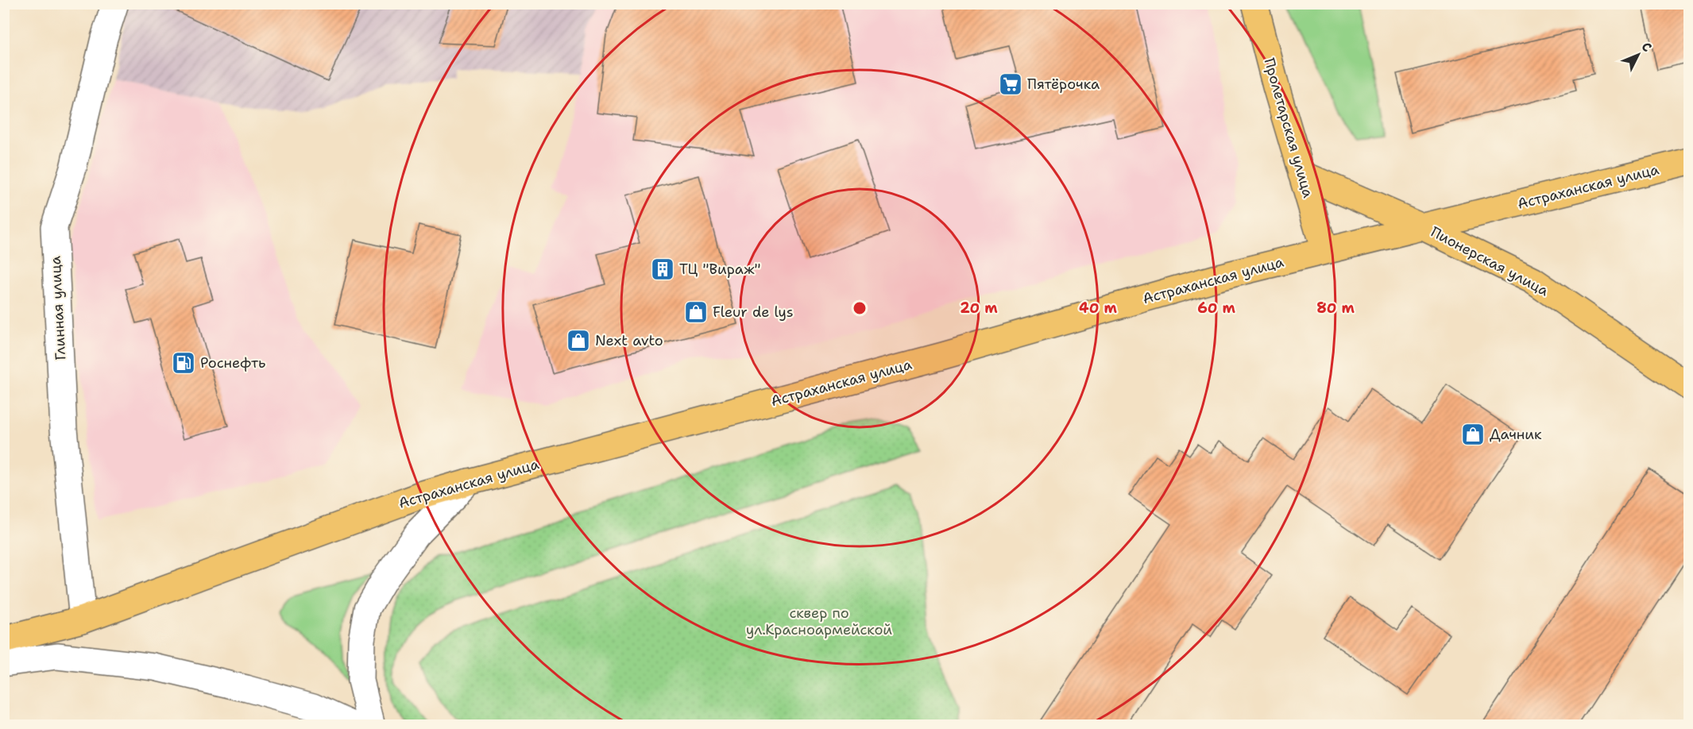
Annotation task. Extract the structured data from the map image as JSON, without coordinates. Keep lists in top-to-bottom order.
{
  "streets": {
    "main road": ["Пролетарская улица", "Астраханская улица", "Пионерская улица"],
    "street": ["Глинная улица"]
  },
  "crossings": [
    ["Пролетарская улица", "Астраханская улица"],
    ["Пролетарская улица", "Пионерская улица"],
    ["Астраханская улица", "Пионерская улица"],
    ["Астраханская улица", "Глинная улица"]
  ],
  "parks": ["сквер по ул.Красноармейской"],
  "places": {
    "supermarket": ["Пятёрочка"],
    "building": ["ТЦ \"Вираж\""],
    "shop": ["Fleur de lys", "Next avto", "Дачник"],
    "fuel station": ["Роснефть"]
  },
  "north": "top right",
  "rings": [
    "20 m",
    "40 m",
    "60 m",
    "80 m"
  ]
}
